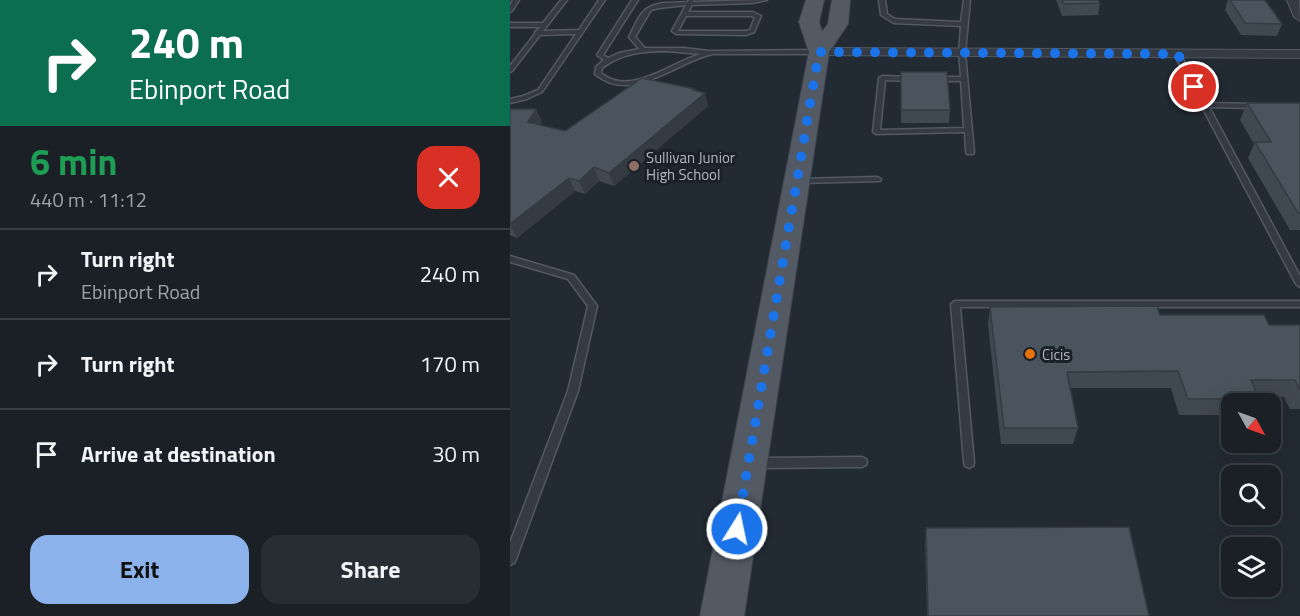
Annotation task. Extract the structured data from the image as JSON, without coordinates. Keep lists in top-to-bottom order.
{
  "places": ["Sullivan Junior High School", "Cicis"],
  "north": "bottom right",
  "page": {
    "turn": ["240 m", "Ebinport Road"],
    "heading": ["6 min", "440 m · 11:12"],
    "list": [
      {
        "name": "Turn right",
        "note": "Ebinport Road",
        "value": "240 m"
      },
      {
        "name": "Turn right",
        "value": "170 m"
      },
      {
        "name": "Arrive at destination",
        "value": "30 m"
      }
    ],
    "buttons": ["Exit", "Share"]
  }
}
